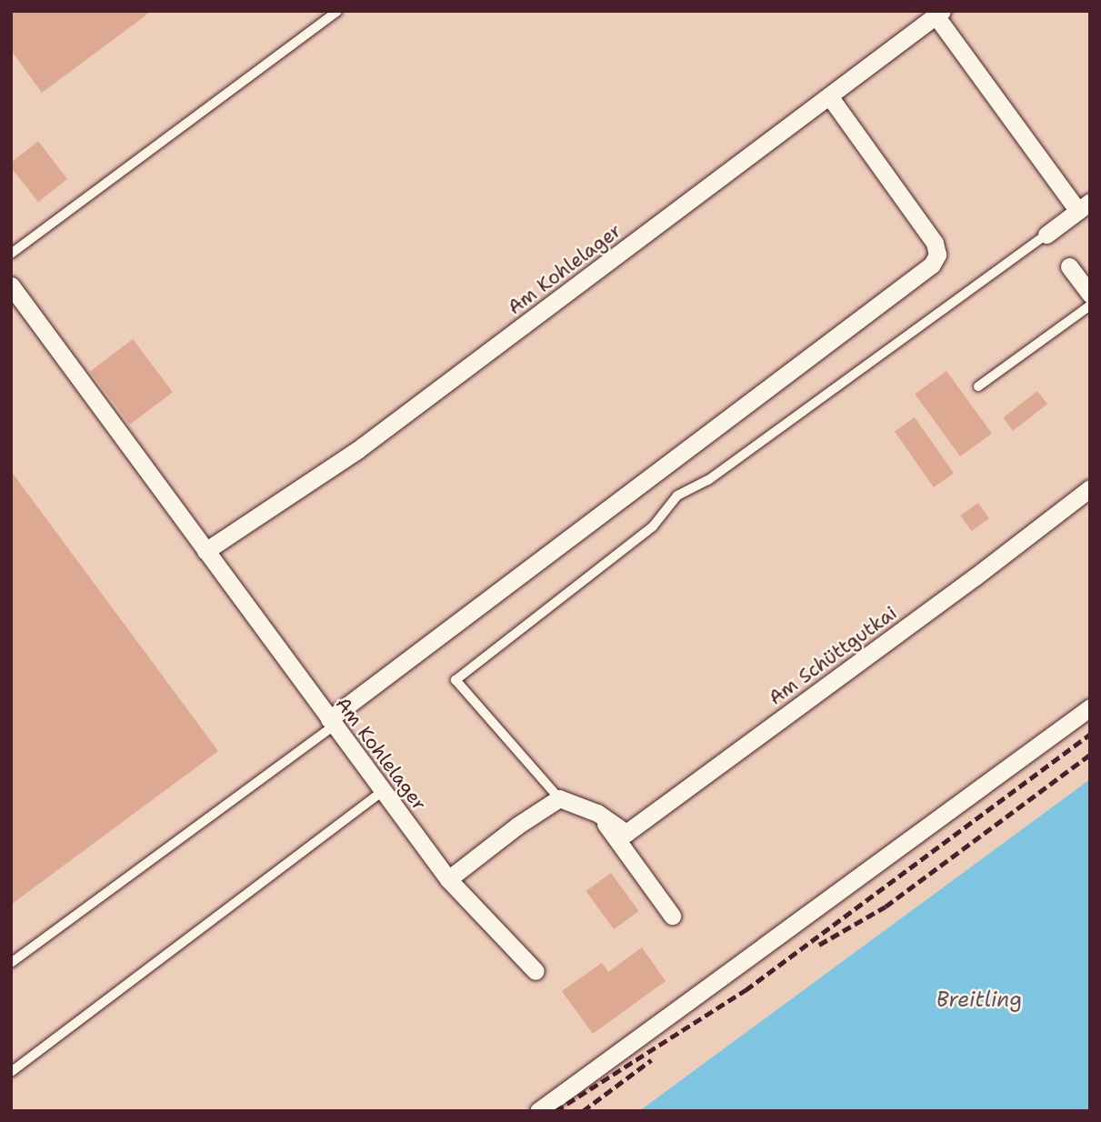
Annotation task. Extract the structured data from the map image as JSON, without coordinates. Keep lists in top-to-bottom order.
{
  "streets": {
    "street": ["Am Kohlelager", "Am Schüttgutkai"]
  },
  "water": ["Breitling"]
}
